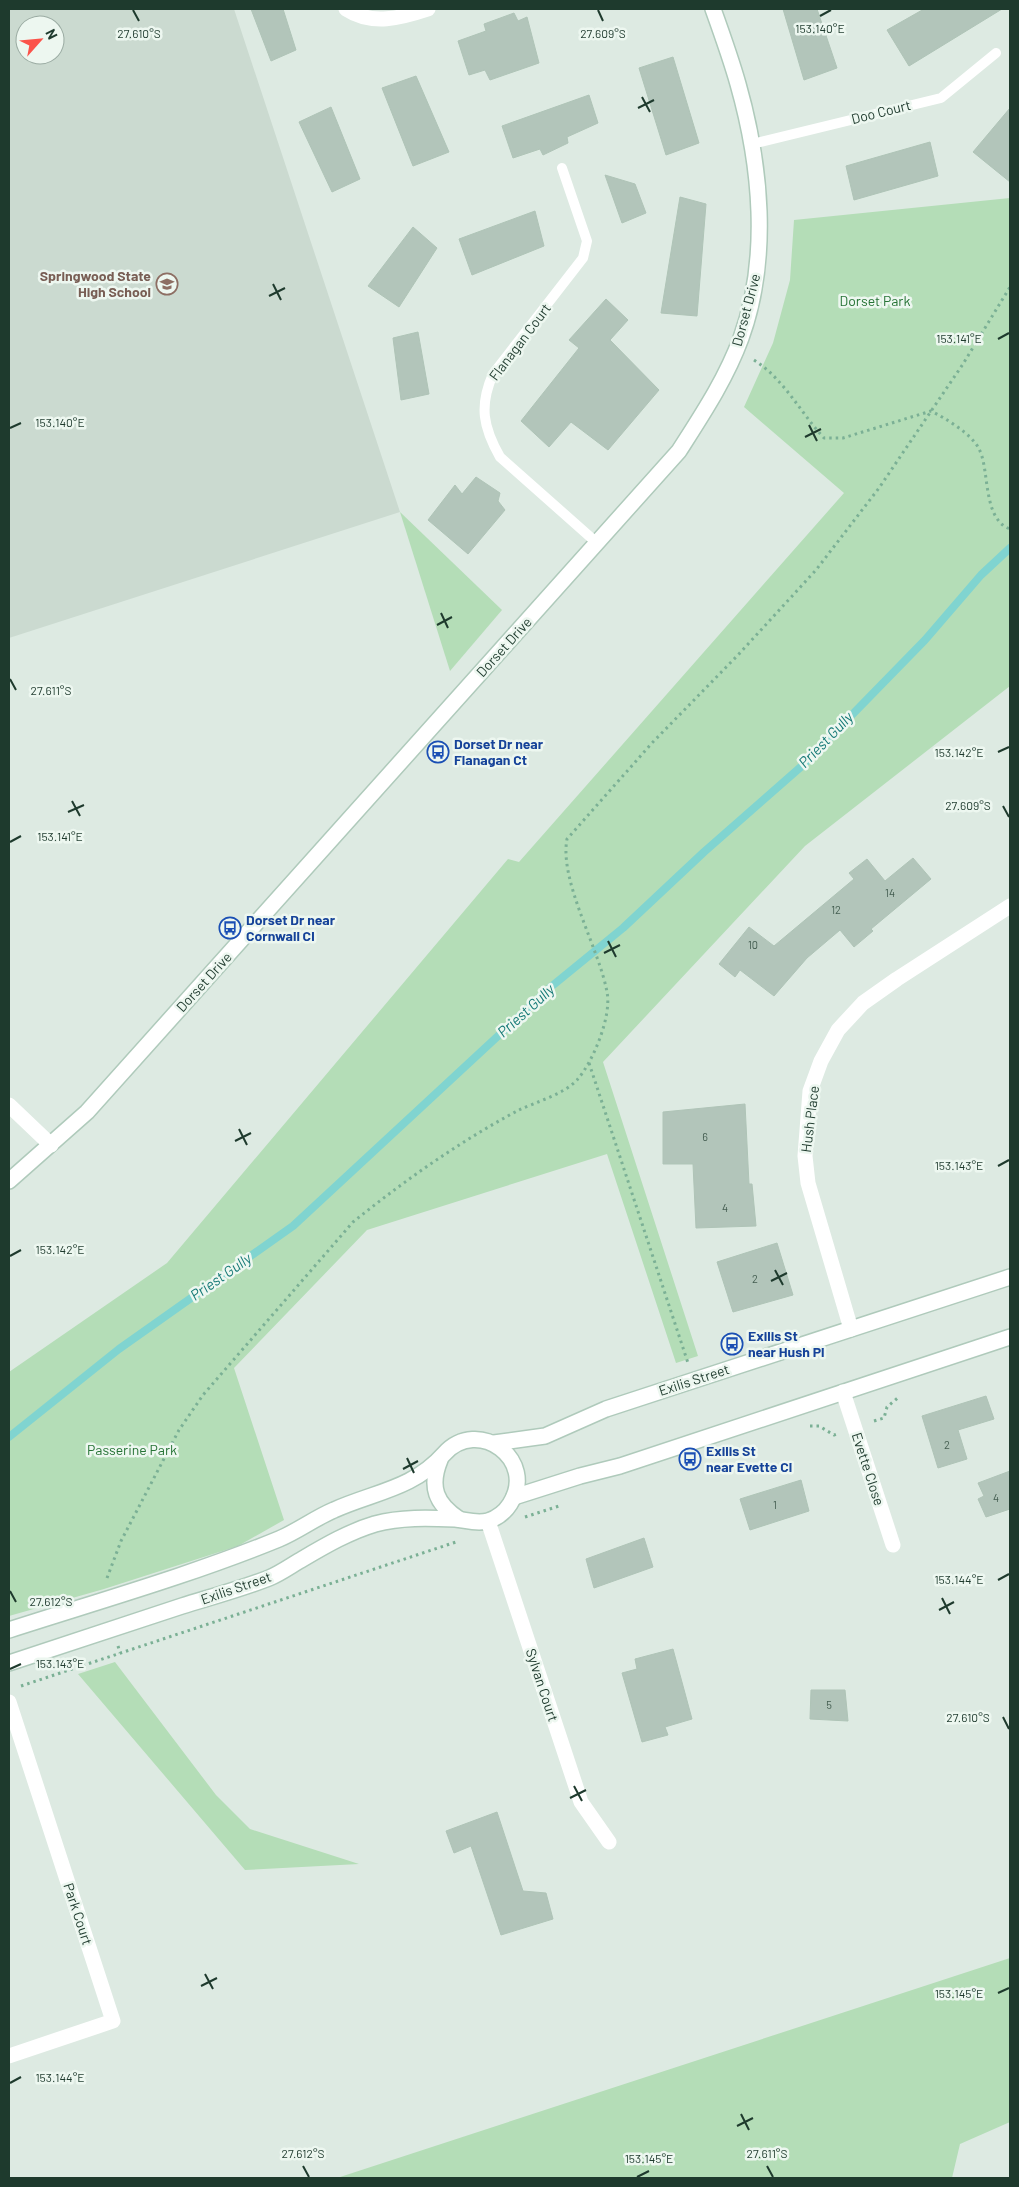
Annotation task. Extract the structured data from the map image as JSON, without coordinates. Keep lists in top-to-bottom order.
{
  "streets": {
    "street": [
      "Dorset Drive",
      "Hush Place",
      "Exilis Street",
      "Evette Close",
      "Sylvan Court",
      "Park Court"
    ],
    "lane": ["Doo Court", "Flanagan Court"]
  },
  "crossings": [
    ["Doo Court", "Dorset Drive"],
    ["Dorset Drive", "Flanagan Court"],
    ["Hush Place", "Exilis Street"],
    ["Exilis Street", "Sylvan Court"]
  ],
  "water": ["Priest Gully"],
  "parks": ["Dorset Park", "Passerine Park"],
  "places": {
    "school or university": ["Springwood State High School"],
    "bus stop": [
      "Dorset Dr near Flanagan Ct",
      "Dorset Dr near Cornwall Cl",
      "Exilis St near Hush Pl",
      "Exilis St near Evette Cl"
    ]
  },
  "house_numbers": [
    "14",
    "12",
    "10",
    "6",
    "4",
    "2",
    "2",
    "4",
    "1",
    "5"
  ],
  "north": "top right",
  "coordinates": [
    "153.140°E",
    "27.610°S",
    "27.609°S",
    "153.141°E",
    "27.611°S",
    "153.142°E",
    "153.143°E",
    "153.144°E",
    "27.612°S",
    "153.145°E"
  ]
}
